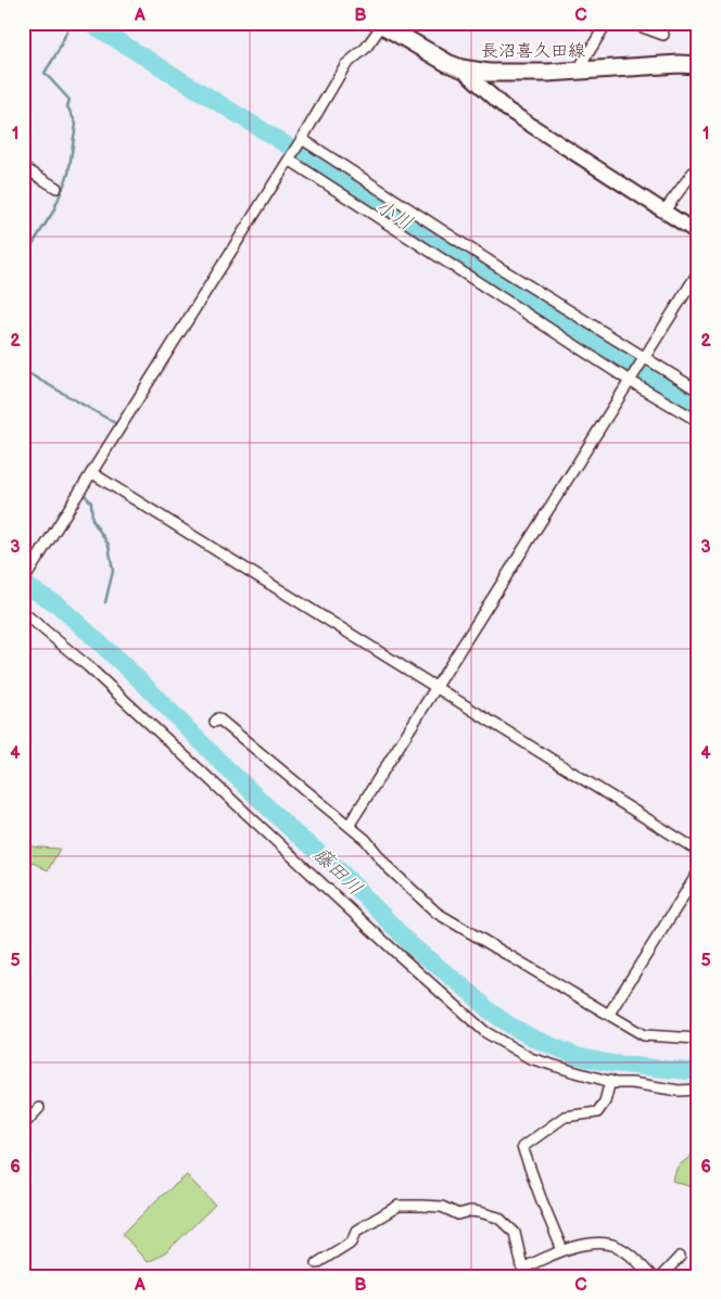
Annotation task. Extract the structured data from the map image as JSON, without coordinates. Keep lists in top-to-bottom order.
{
  "streets": {
    "main road": ["長沼喜久田線"]
  },
  "water": ["小川", "藤田川"],
  "grid": {
    "columns": ["A", "B", "C"],
    "rows": [
      "1",
      "2",
      "3",
      "4",
      "5",
      "6"
    ]
  }
}
